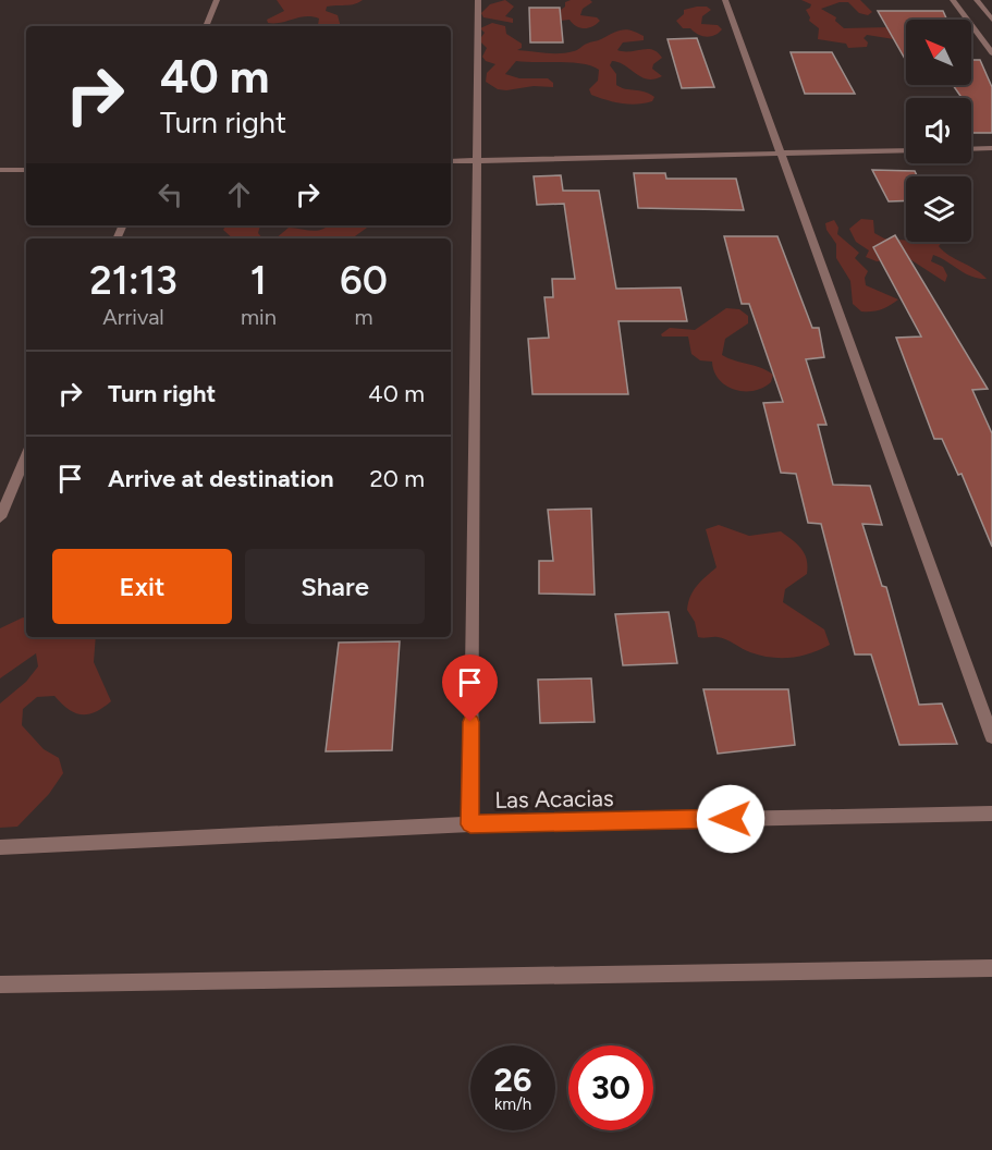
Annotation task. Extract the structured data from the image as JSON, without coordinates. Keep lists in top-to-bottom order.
{
  "streets": {
    "street": ["Las Acacias"]
  },
  "north": "top left",
  "page": {
    "turn": ["40 m", "Turn right"],
    "eta": [
      "21:13",
      "Arrival",
      "1",
      "min",
      "60",
      "m"
    ],
    "list": [
      {
        "name": "Turn right",
        "value": "40 m"
      },
      {
        "name": "Arrive at destination",
        "value": "20 m"
      }
    ],
    "buttons": ["Exit", "Share"],
    "speed": "26 km/h",
    "limit": "30"
  }
}
